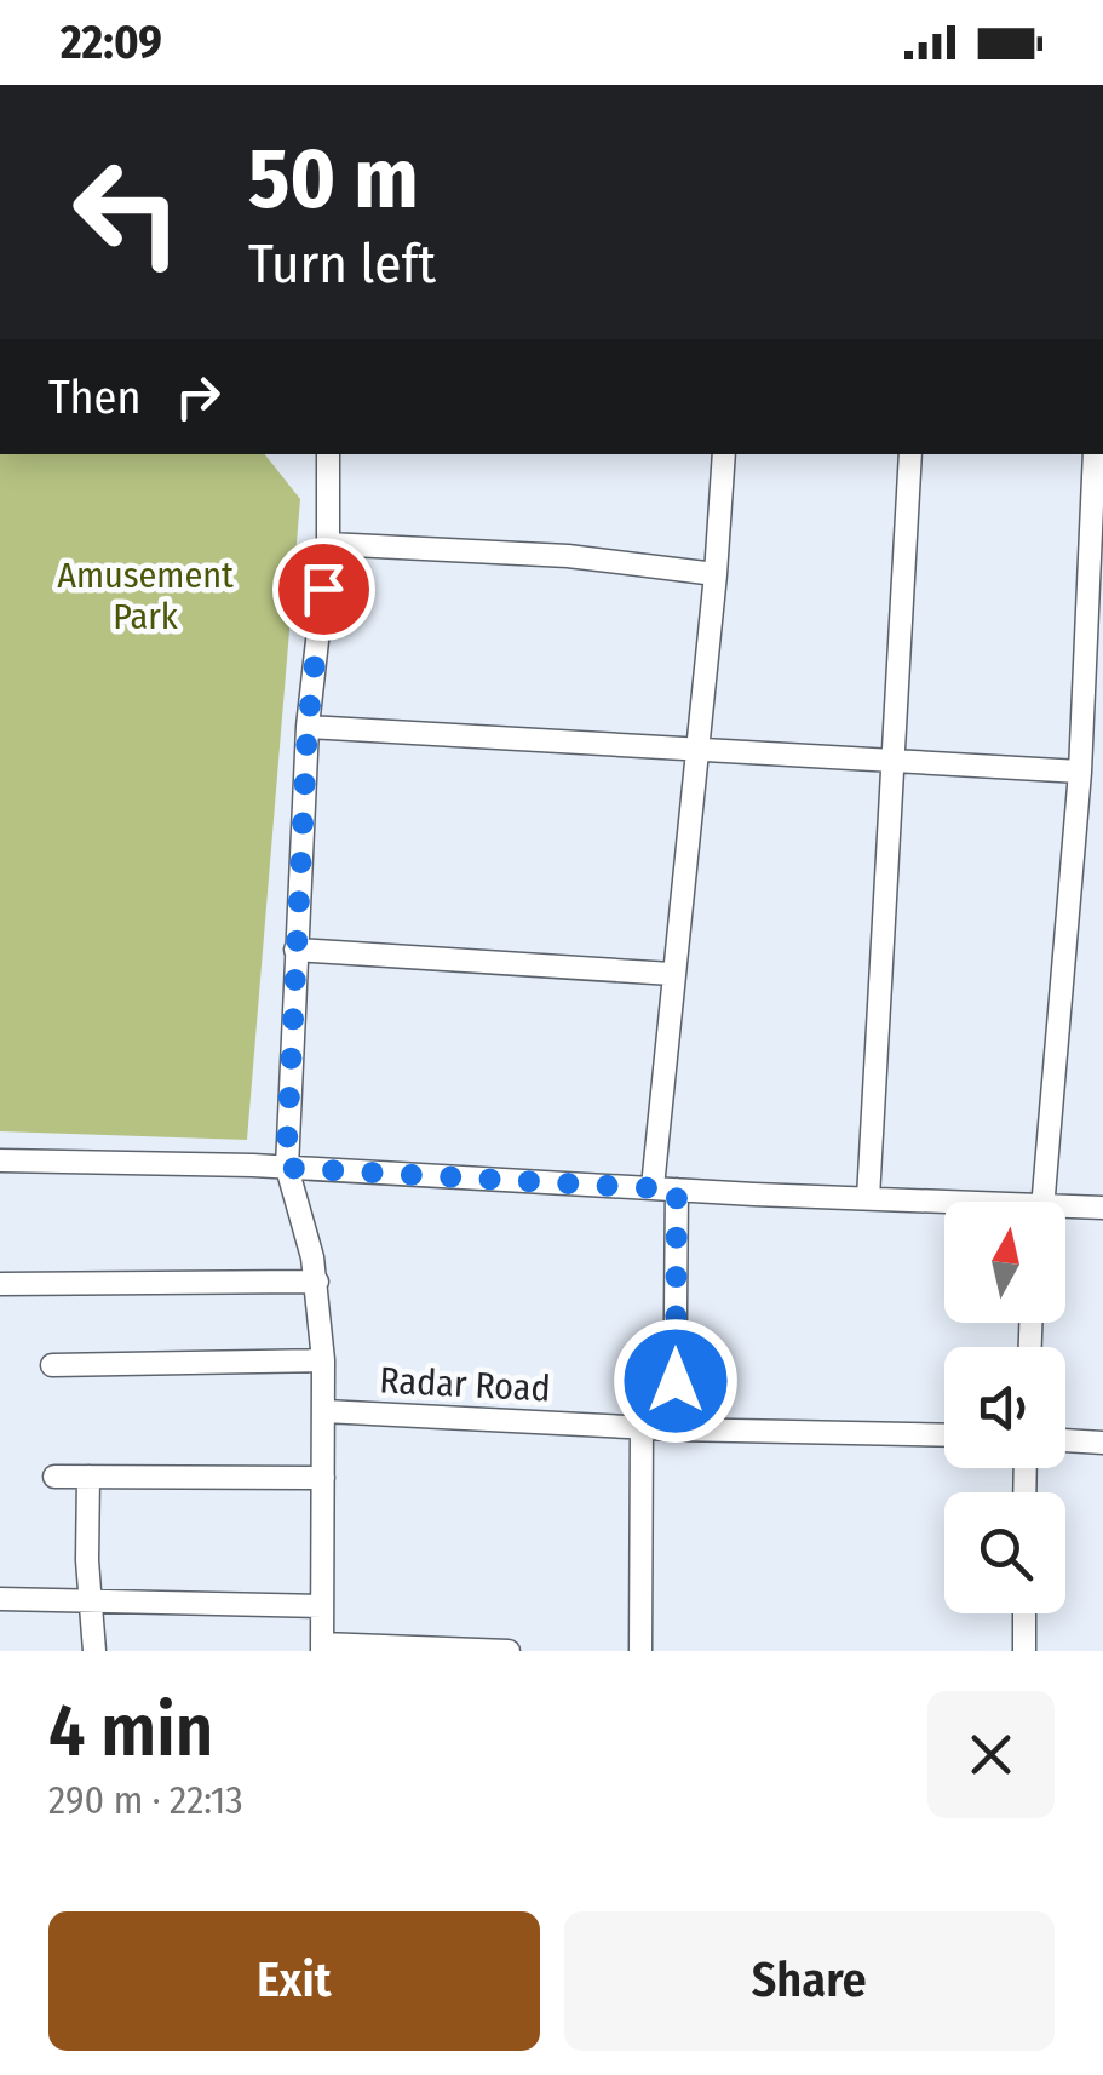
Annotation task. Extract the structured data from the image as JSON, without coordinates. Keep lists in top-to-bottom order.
{
  "streets": {
    "street": ["Radar Road"]
  },
  "parks": ["Amusement Park"],
  "north": "top",
  "page": {
    "status": "22:09",
    "turn": ["50 m", "Turn left"],
    "then": "Then",
    "heading": ["4 min", "290 m · 22:13"],
    "buttons": ["Exit", "Share"]
  }
}
